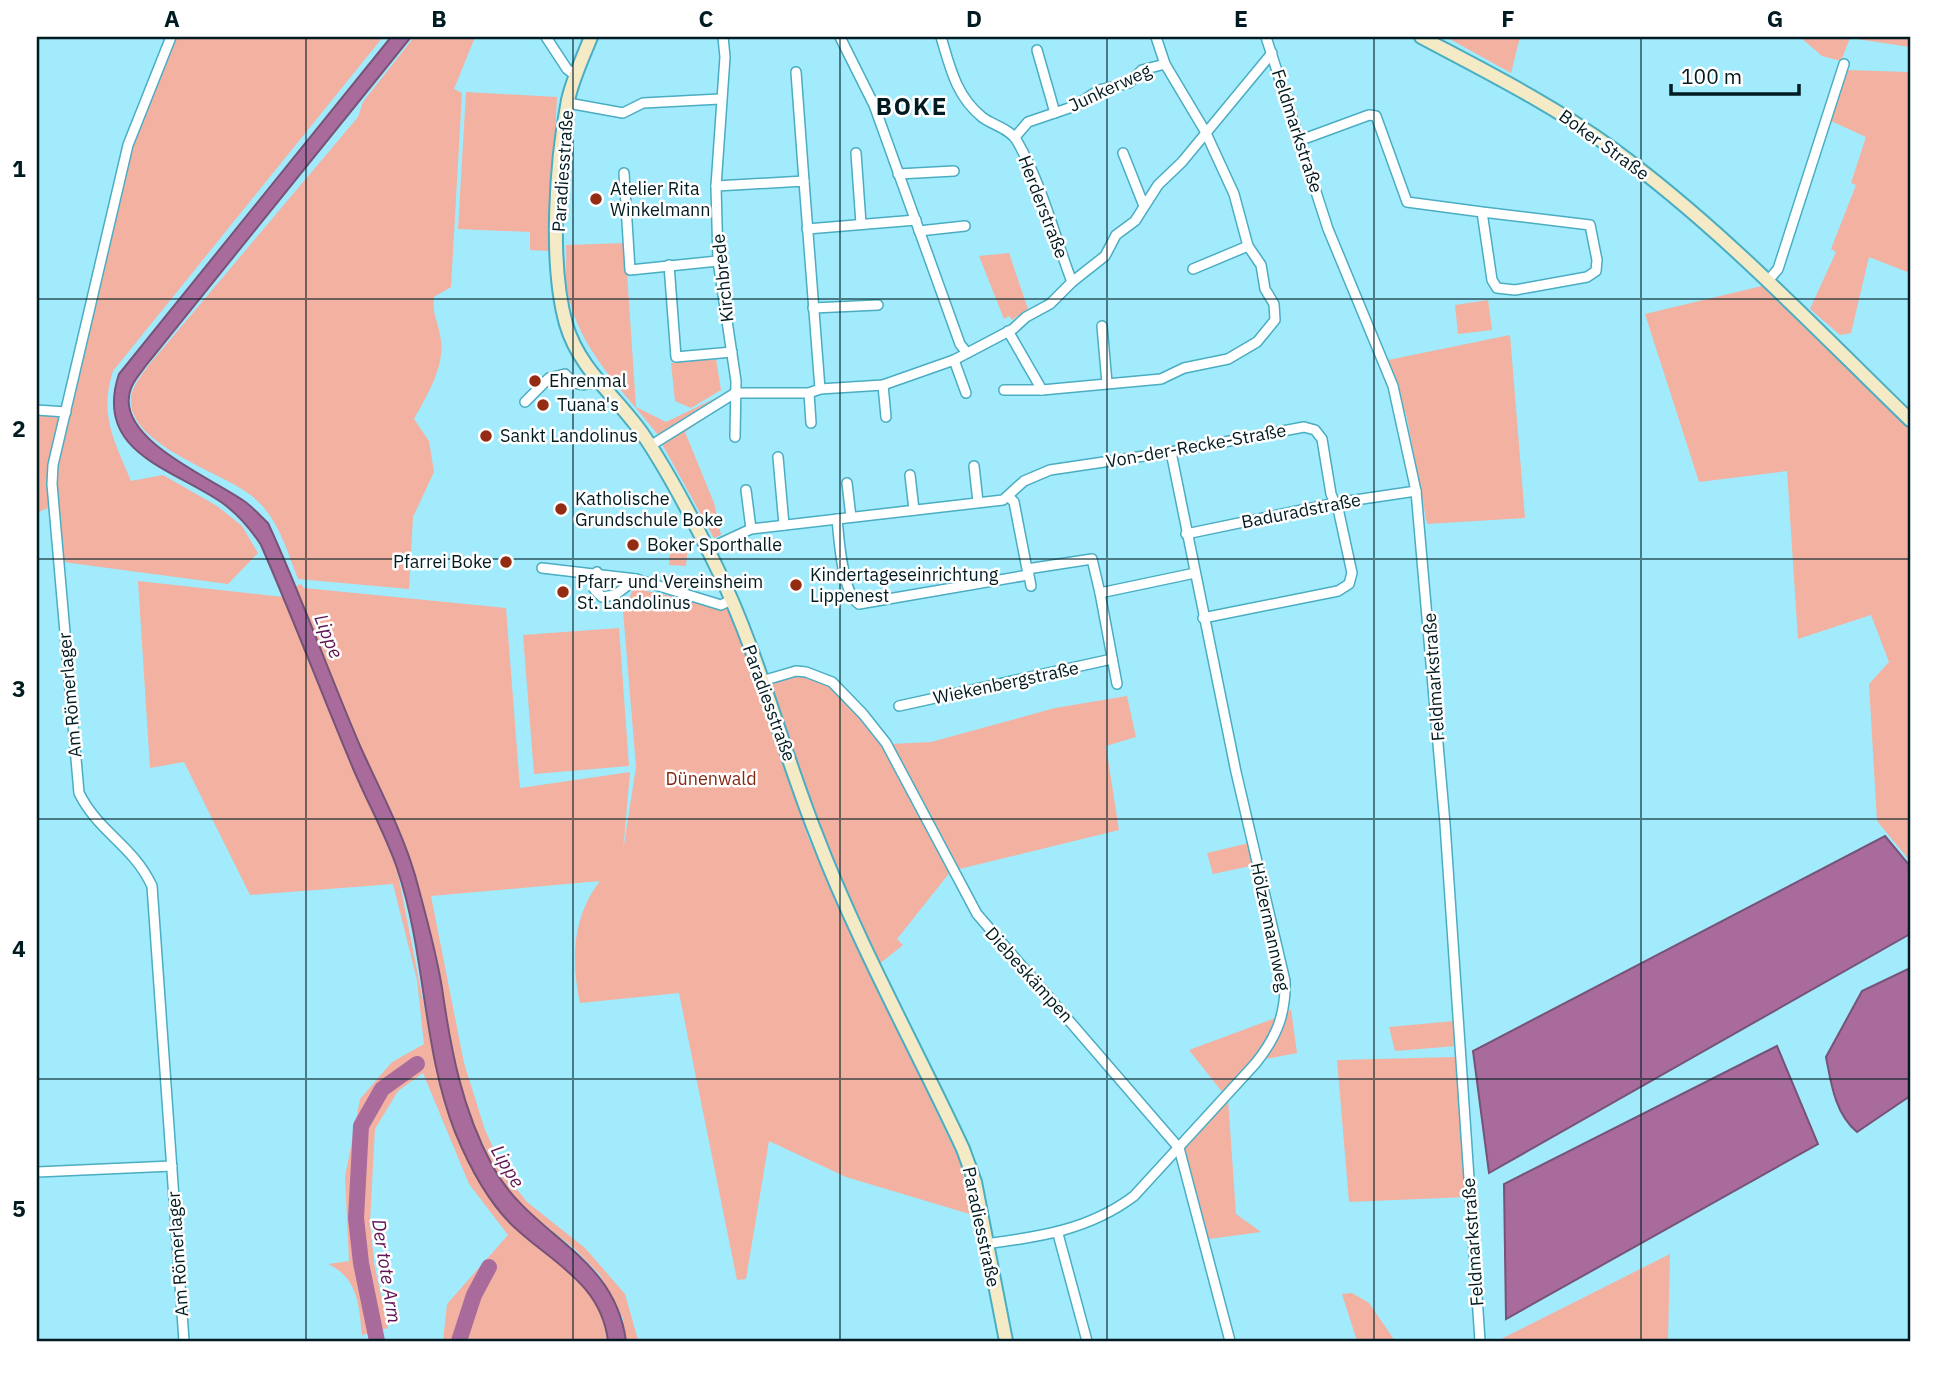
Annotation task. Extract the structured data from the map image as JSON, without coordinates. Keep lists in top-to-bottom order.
{
  "streets": {
    "main road": ["Boker Straße", "Paradiesstraße"],
    "street": [
      "Junkerweg",
      "Feldmarkstraße",
      "Herderstraße",
      "Kirchbrede",
      "Von-der-Recke-Straße",
      "Baduradstraße",
      "Wiekenbergstraße",
      "Am Römerlager",
      "Hölzermannweg",
      "Diebeskämpen"
    ]
  },
  "crossings": [
    ["Junkerweg", "Herderstraße"],
    ["Feldmarkstraße", "Baduradstraße"],
    ["Paradiesstraße", "Von-der-Recke-Straße"],
    ["Paradiesstraße", "Hölzermannweg"],
    ["Paradiesstraße", "Diebeskämpen"],
    ["Von-der-Recke-Straße", "Baduradstraße"],
    ["Von-der-Recke-Straße", "Hölzermannweg"],
    ["Baduradstraße", "Hölzermannweg"],
    ["Hölzermannweg", "Diebeskämpen"]
  ],
  "districts": ["BOKE"],
  "water": ["Lippe", "Der tote Arm"],
  "parks": ["Dünenwald"],
  "places": [
    "Atelier Rita Winkelmann",
    "Ehrenmal",
    "Tuana's",
    "Sankt Landolinus",
    "Katholische Grundschule Boke",
    "Boker Sporthalle",
    "Pfarrei Boke",
    "Kindertageseinrichtung Lippenest",
    "Pfarr- und Vereinsheim St. Landolinus"
  ],
  "scale_bar": "100 m",
  "grid": {
    "columns": [
      "A",
      "B",
      "C",
      "D",
      "E",
      "F",
      "G"
    ],
    "rows": [
      "1",
      "2",
      "3",
      "4",
      "5"
    ]
  }
}
